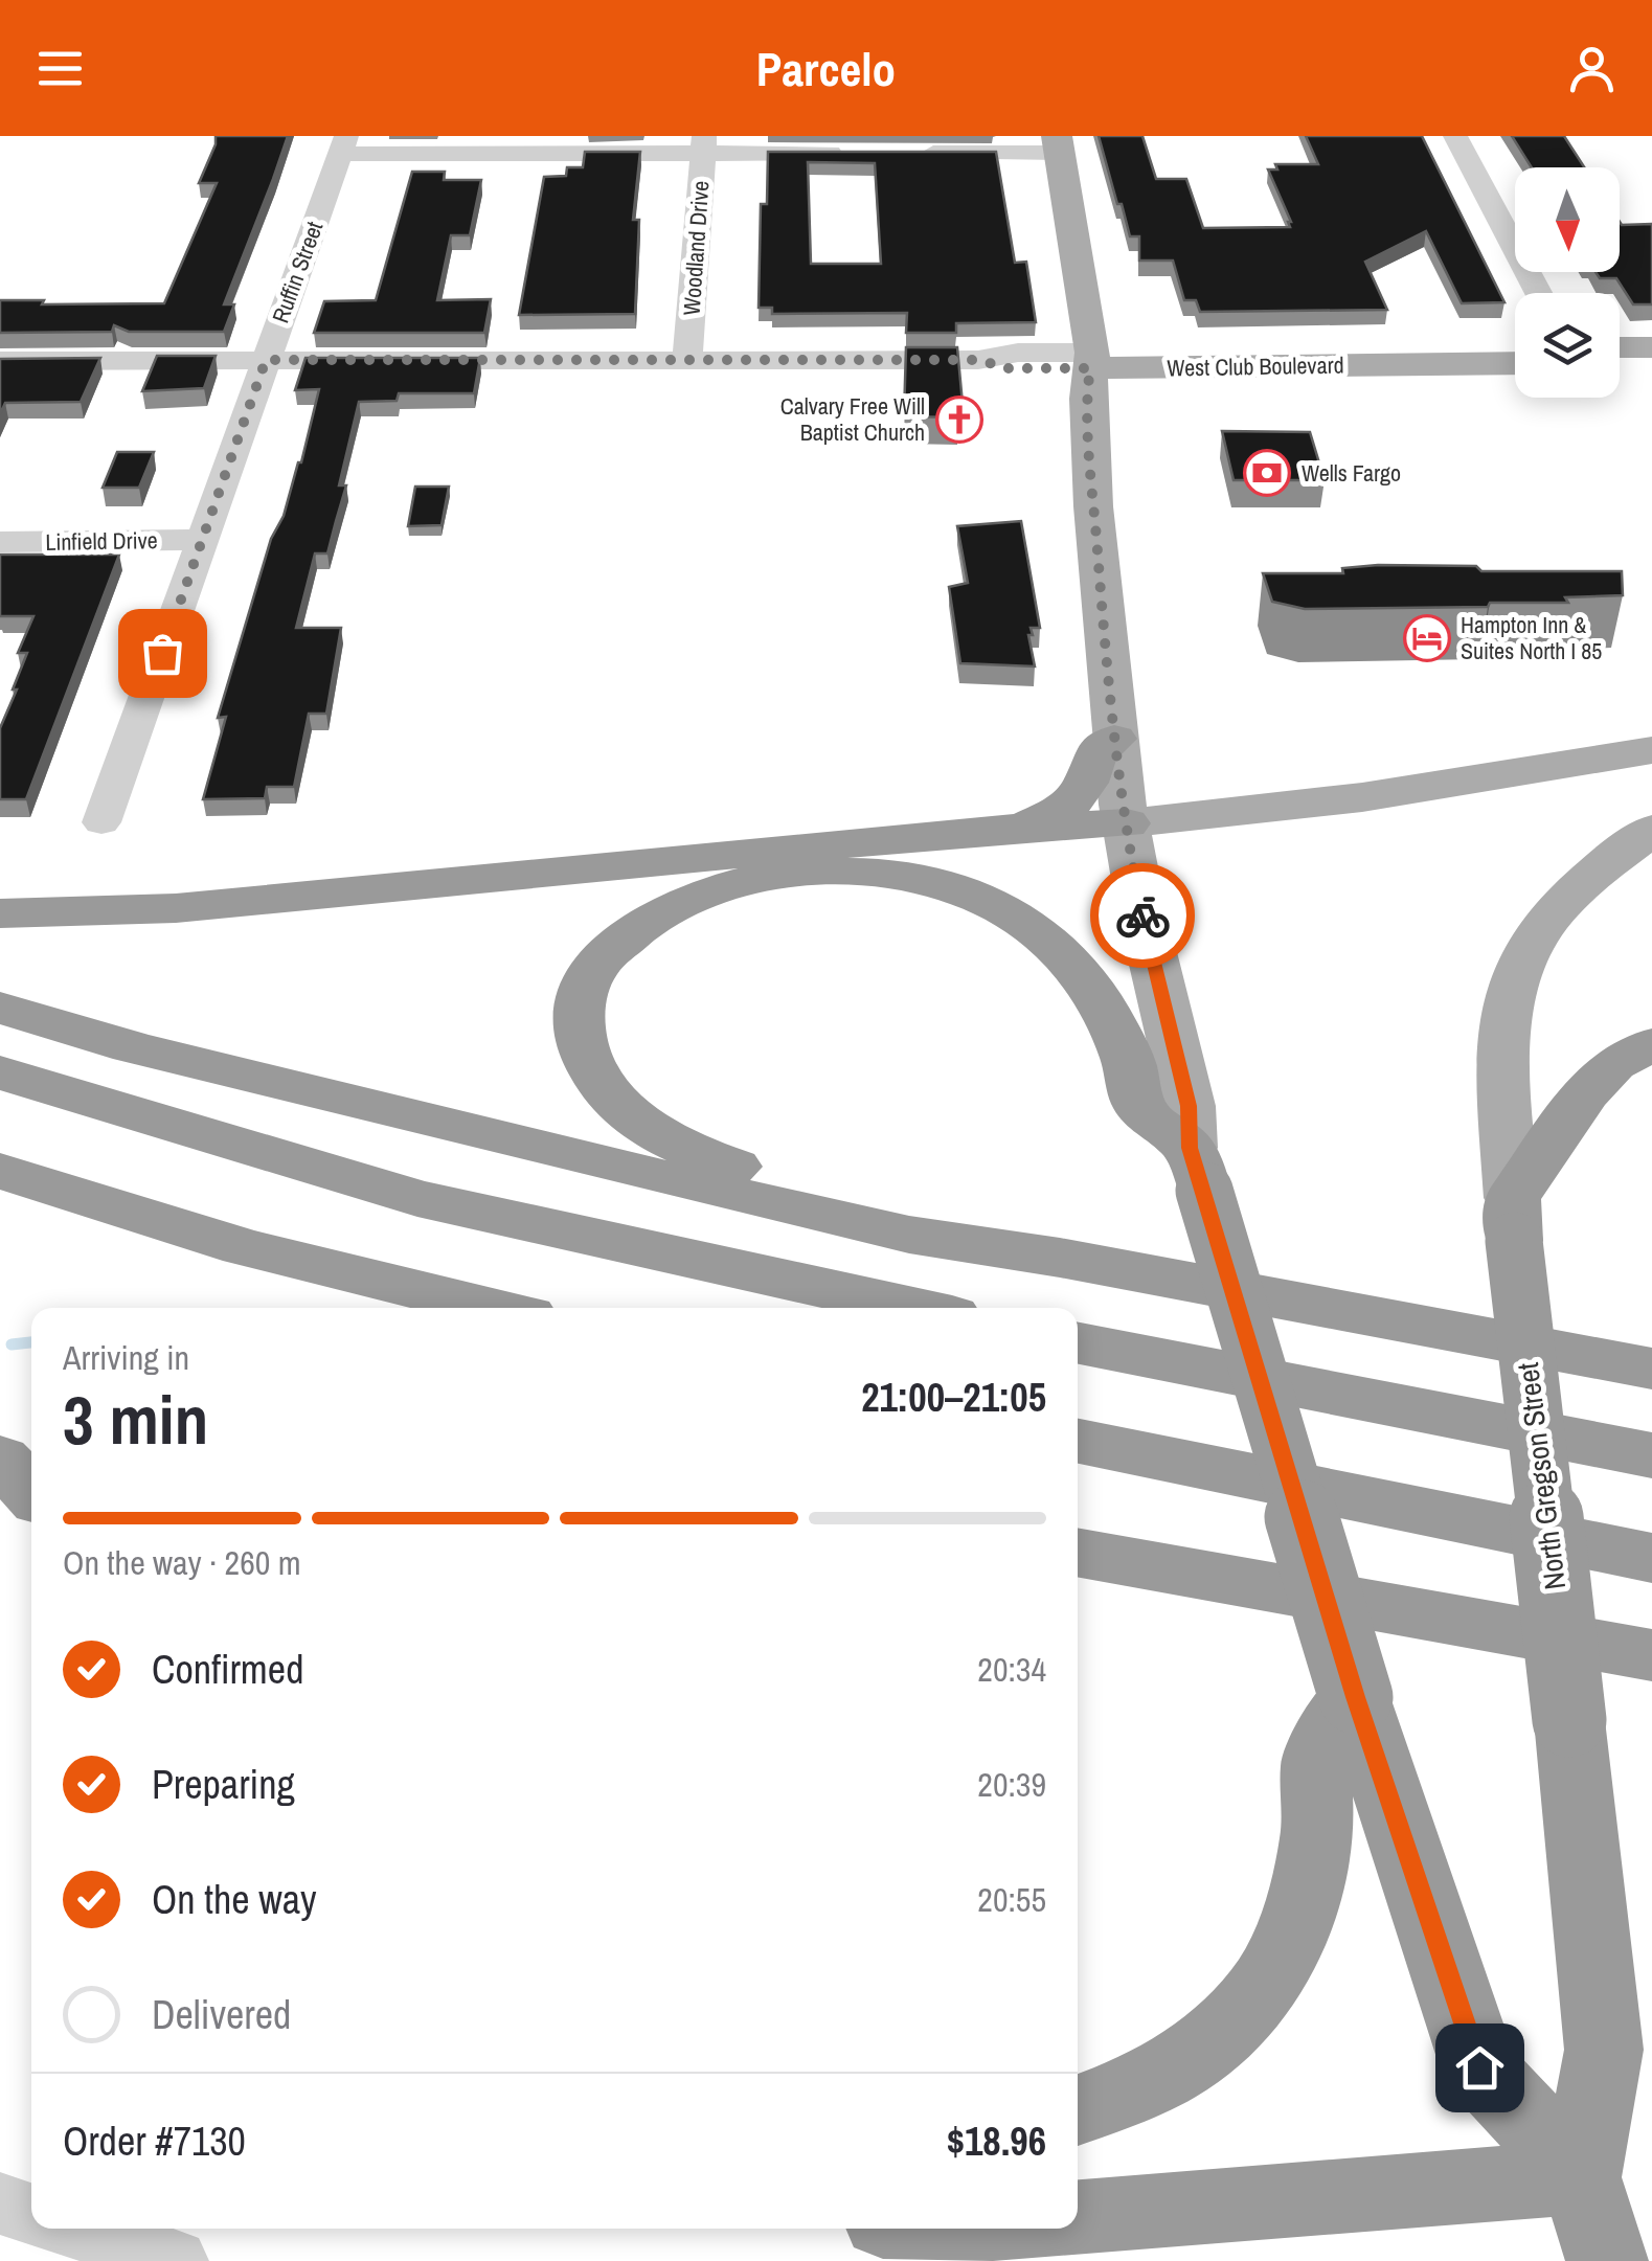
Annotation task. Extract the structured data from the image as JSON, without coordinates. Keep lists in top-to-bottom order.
{
  "streets": {
    "highway": ["North Gregson Street"],
    "main road": ["West Club Boulevard"],
    "street": ["Woodland Drive", "Ruffin Street", "Linfield Drive"]
  },
  "crossings": [
    ["Woodland Drive", "West Club Boulevard"],
    ["Ruffin Street", "West Club Boulevard"],
    ["Ruffin Street", "Linfield Drive"]
  ],
  "places": {
    "church": ["Calvary Free Will Baptist Church"],
    "bank": ["Wells Fargo"],
    "hotel": ["Hampton Inn & Suites North I 85"]
  },
  "north": "bottom",
  "page": {
    "header": "Parcelo",
    "heading": ["3 min", "Arriving in", "21:00–21:05"],
    "panel": ["Order #7130", "$18.96"],
    "bar": "On the way · 260 m",
    "list": [
      ["Confirmed", "20:34"],
      ["Preparing", "20:39"],
      ["On the way", "20:55"],
      "Delivered"
    ]
  }
}
